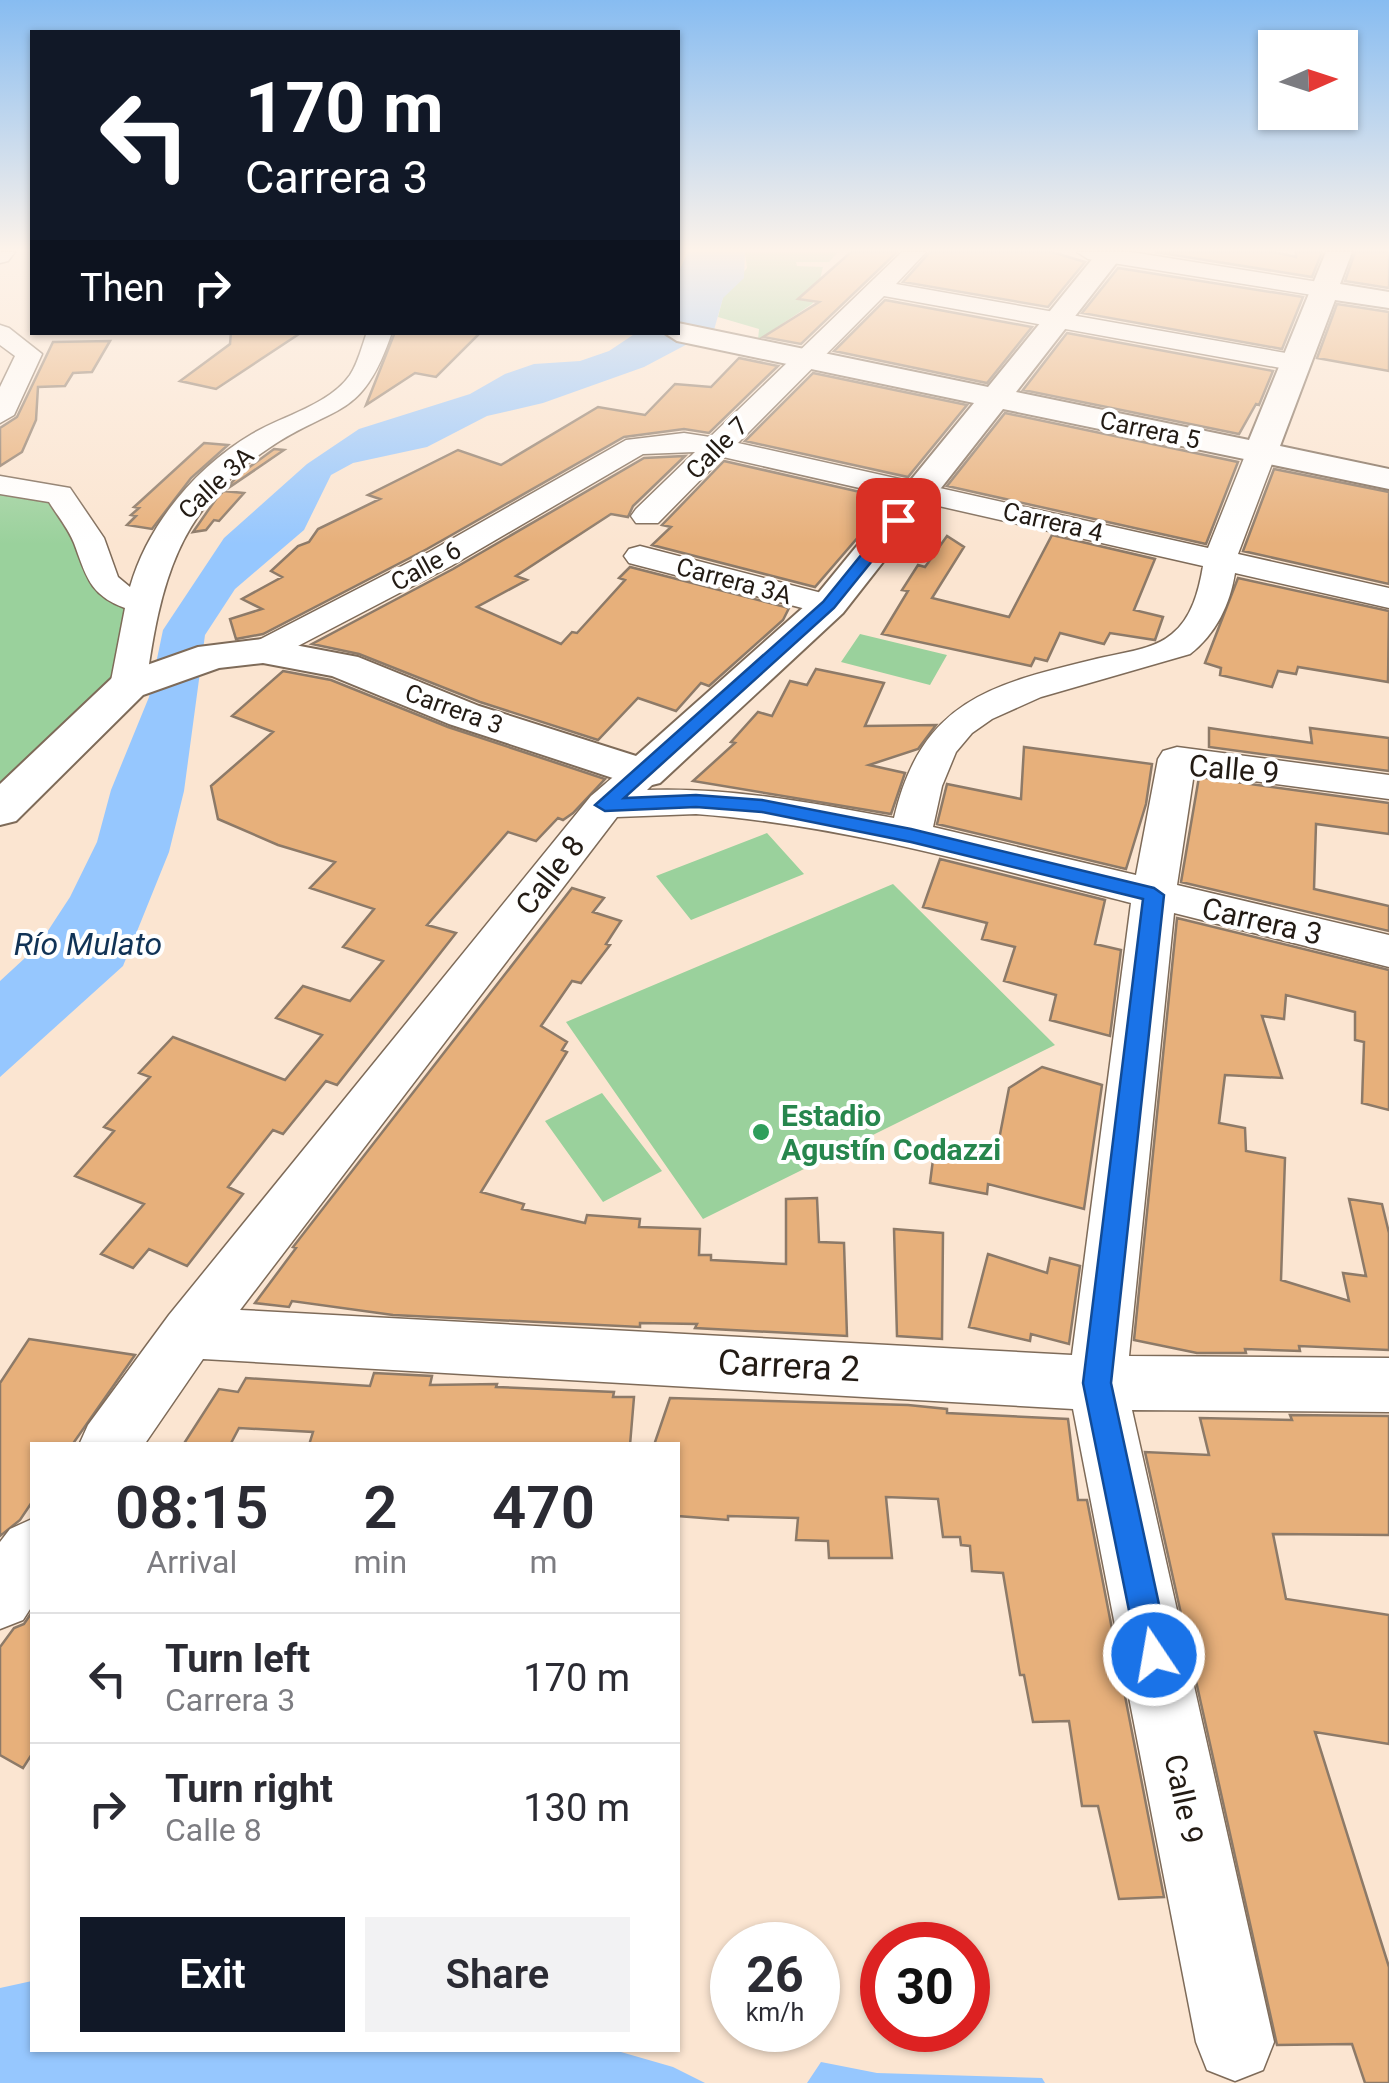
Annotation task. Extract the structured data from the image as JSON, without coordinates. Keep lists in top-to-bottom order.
{
  "streets": {
    "main road": [
      "Carrera 5",
      "Calle 6",
      "Carrera 3",
      "Calle 8"
    ],
    "street": [
      "Calle 7",
      "Calle 3A",
      "Carrera 4",
      "Carrera 3A",
      "Calle 9",
      "Carrera 2"
    ]
  },
  "crossings": [
    ["Carrera 5", "Calle 7"],
    ["Carrera 5", "Calle 8"],
    ["Calle 7", "Carrera 4"],
    ["Calle 7", "Calle 6"],
    ["Calle 3A", "Calle 6"],
    ["Carrera 4", "Calle 6"],
    ["Carrera 4", "Calle 8"],
    ["Calle 6", "Carrera 3"],
    ["Carrera 3A", "Calle 8"],
    ["Carrera 3", "Calle 9"],
    ["Carrera 3", "Calle 8"],
    ["Calle 9", "Carrera 2"],
    ["Calle 8", "Carrera 2"]
  ],
  "water": ["Río Mulato"],
  "places": ["Estadio Agustín Codazzi"],
  "north": "right",
  "page": {
    "turn": ["170 m", "Carrera 3"],
    "then": "Then",
    "eta": [
      "08:15",
      "Arrival",
      "2",
      "min",
      "470",
      "m"
    ],
    "list": [
      {
        "name": "Turn left",
        "note": "Carrera 3",
        "value": "170 m"
      },
      {
        "name": "Turn right",
        "note": "Calle 8",
        "value": "130 m"
      }
    ],
    "buttons": ["Exit", "Share"],
    "speed": "26 km/h",
    "limit": "30"
  }
}
